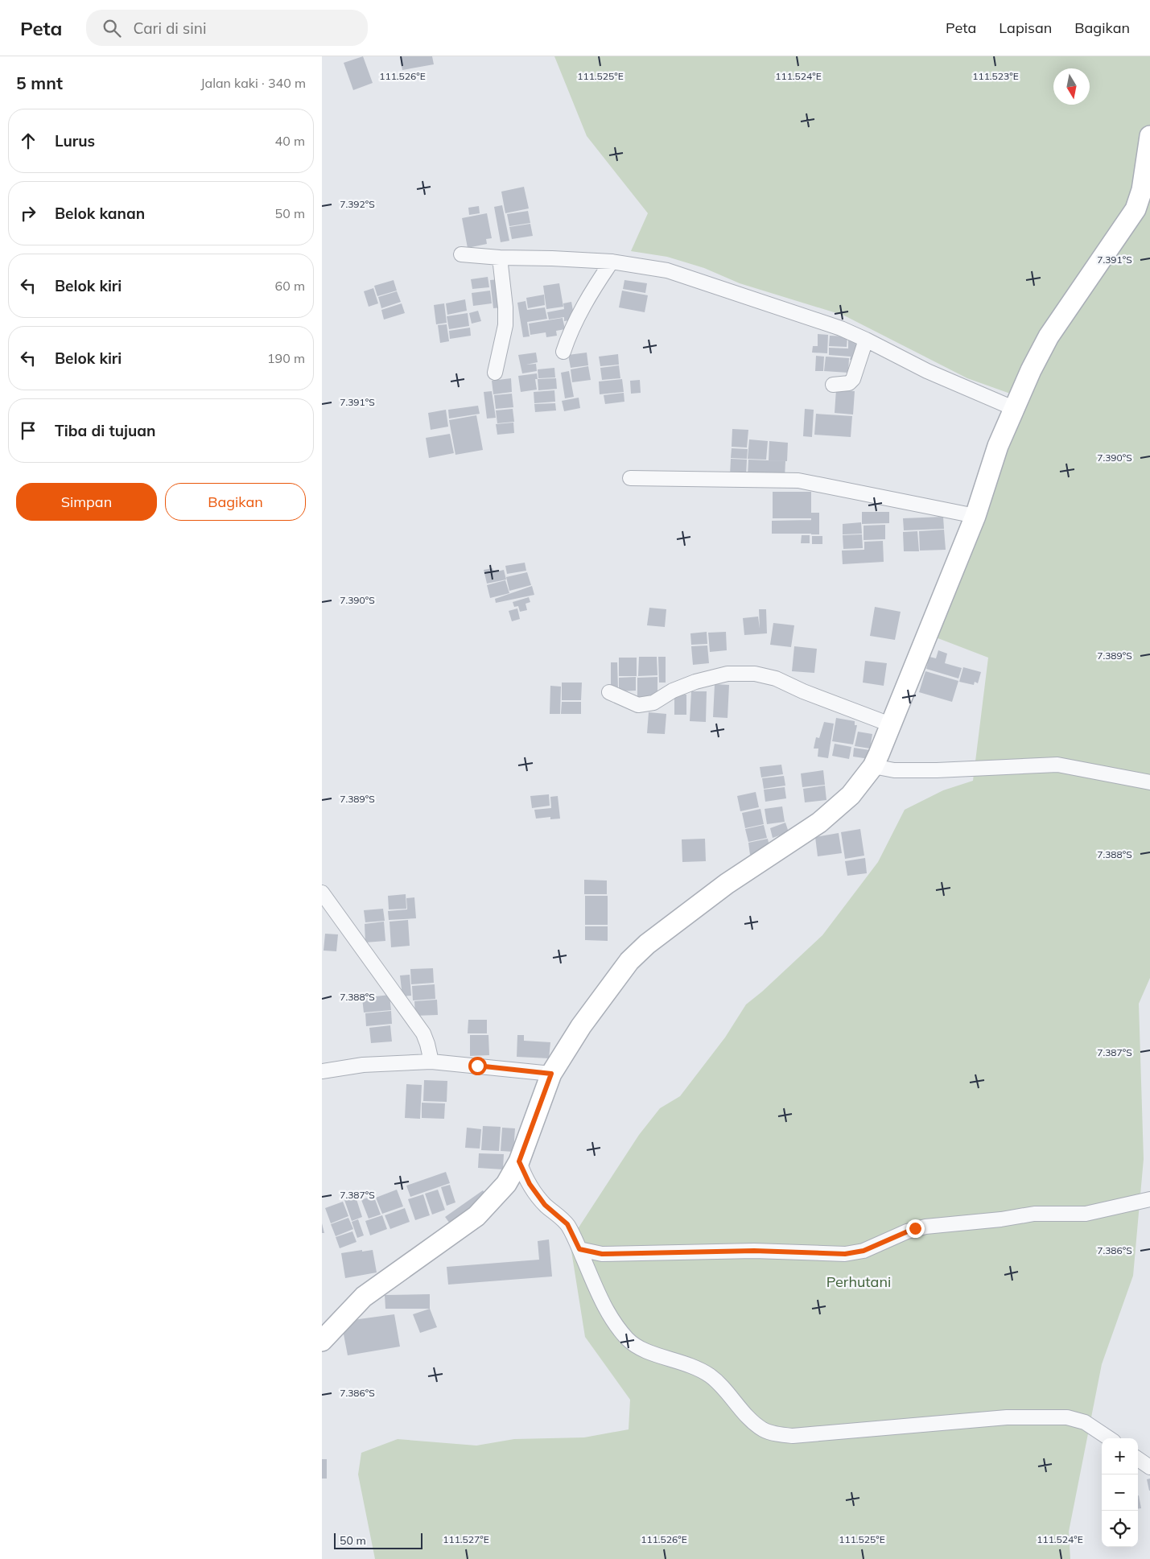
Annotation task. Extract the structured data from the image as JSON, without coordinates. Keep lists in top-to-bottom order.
{
  "parks": ["Perhutani"],
  "scale_bar": "50 m",
  "north": "bottom",
  "page": {
    "header": "Peta",
    "search": "Cari di sini",
    "nav": ["Peta", "Lapisan", "Bagikan"],
    "heading": ["5 mnt", "Jalan kaki · 340 m"],
    "list": [
      ["Lurus", "40 m"],
      ["Belok kanan", "50 m"],
      ["Belok kiri", "60 m"],
      ["Belok kiri", "190 m"],
      "Tiba di tujuan"
    ],
    "buttons": ["Simpan", "Bagikan"],
    "map_buttons": ["+", "−"],
    "scale": "50 m"
  },
  "coordinates": [
    "111.524°E",
    "111.523°E",
    "111.526°E",
    "111.525°E",
    "7.392°S",
    "7.391°S",
    "7.390°S",
    "7.389°S",
    "7.388°S",
    "7.387°S",
    "7.386°S",
    "111.527°E"
  ]
}
